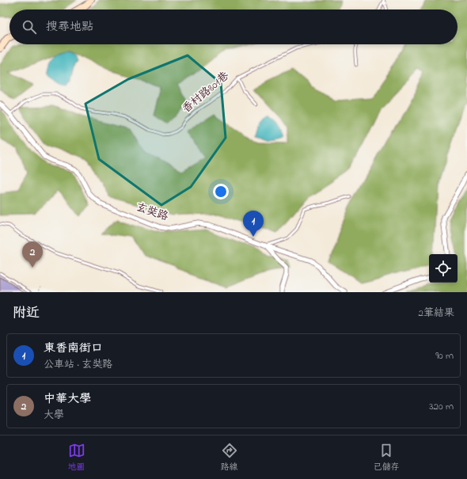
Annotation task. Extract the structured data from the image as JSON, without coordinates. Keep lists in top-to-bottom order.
{
  "streets": {
    "street": ["玄奘路"],
    "lane": ["香村路801巷"]
  },
  "crossings": [
    ["香村路801巷", "玄奘路"]
  ],
  "page": {
    "search": "搜尋地點",
    "pins": ["1", "2"],
    "heading": ["附近", "2筆結果"],
    "list": [
      {
        "mark": "1",
        "name": "東香南街口",
        "note": "公車站 · 玄奘路",
        "value": "90 m"
      },
      {
        "mark": "2",
        "name": "中華大學",
        "note": "大學",
        "value": "320 m"
      }
    ],
    "nav": ["地圖", "路線", "已儲存"]
  }
}
